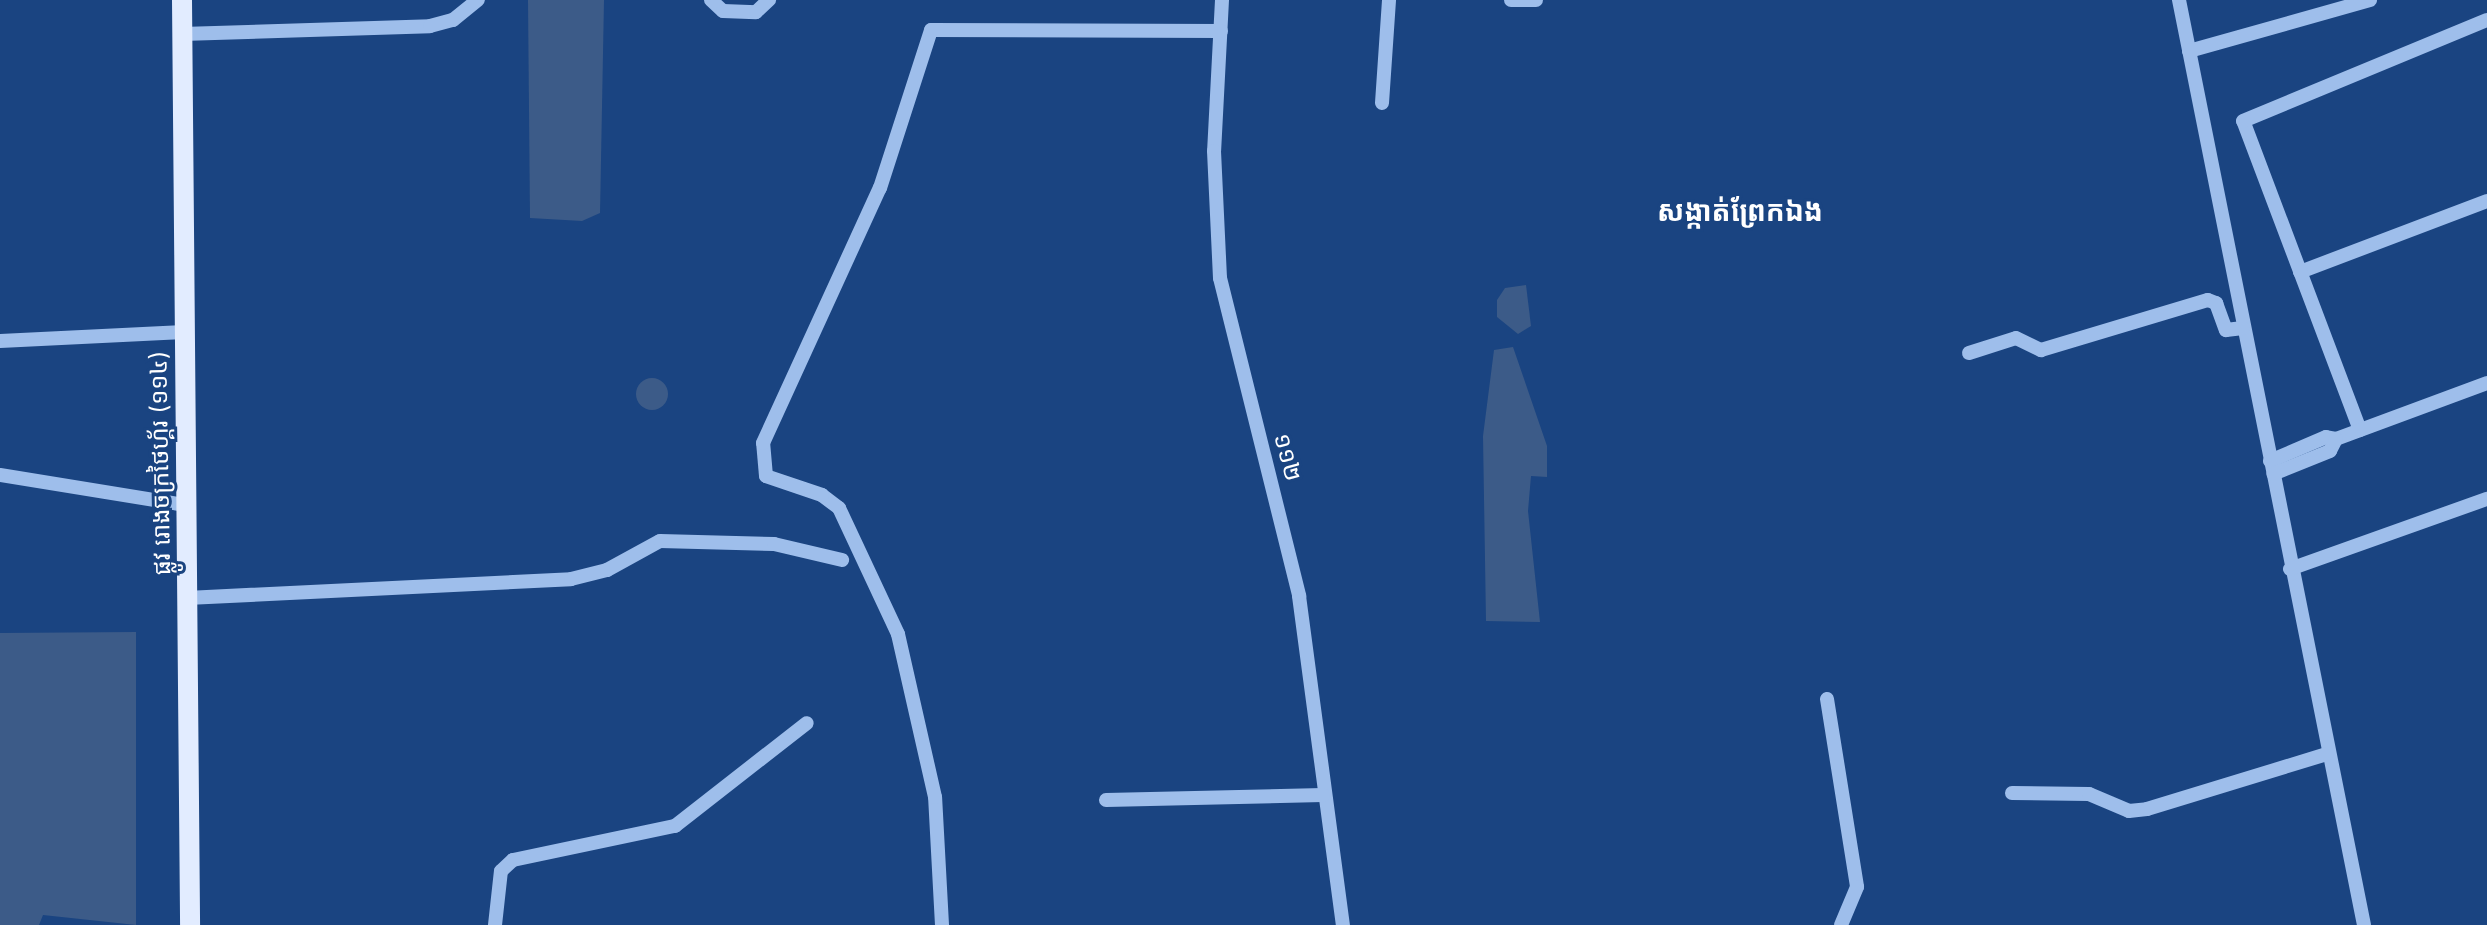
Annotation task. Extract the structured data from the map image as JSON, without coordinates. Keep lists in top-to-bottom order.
{
  "streets": {
    "main road": ["ផ្លូវ រោងចក្រថៃហ្គ័រ (១១៤)"],
    "street": ["១១២"]
  },
  "districts": ["សង្កាត់ព្រែកឯង"]
}
